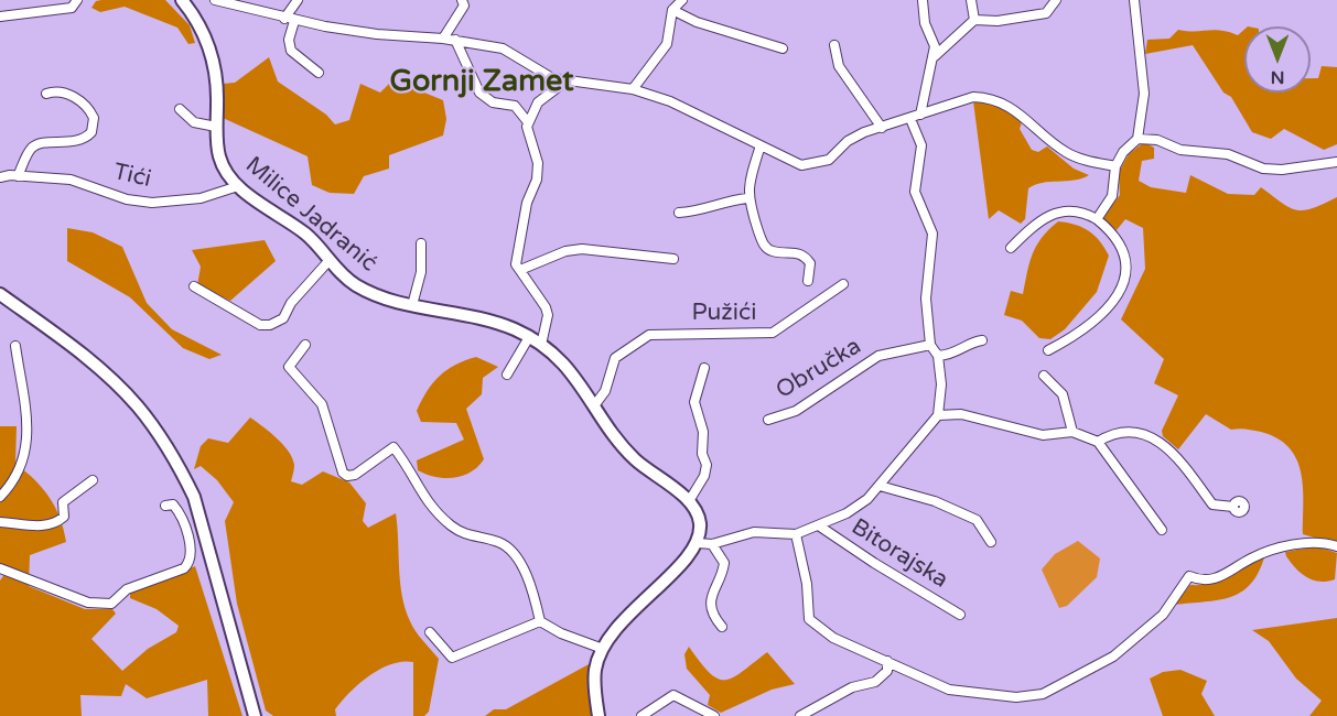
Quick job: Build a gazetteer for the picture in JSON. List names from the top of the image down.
{
  "streets": {
    "street": [
      "Tići",
      "Milice Jadranić",
      "Pužići",
      "Obručka",
      "Bitorajska"
    ]
  },
  "crossings": [
    ["Tići", "Milice Jadranić"],
    ["Milice Jadranić", "Pužići"]
  ],
  "districts": ["Gornji Zamet"],
  "north": "bottom"
}
